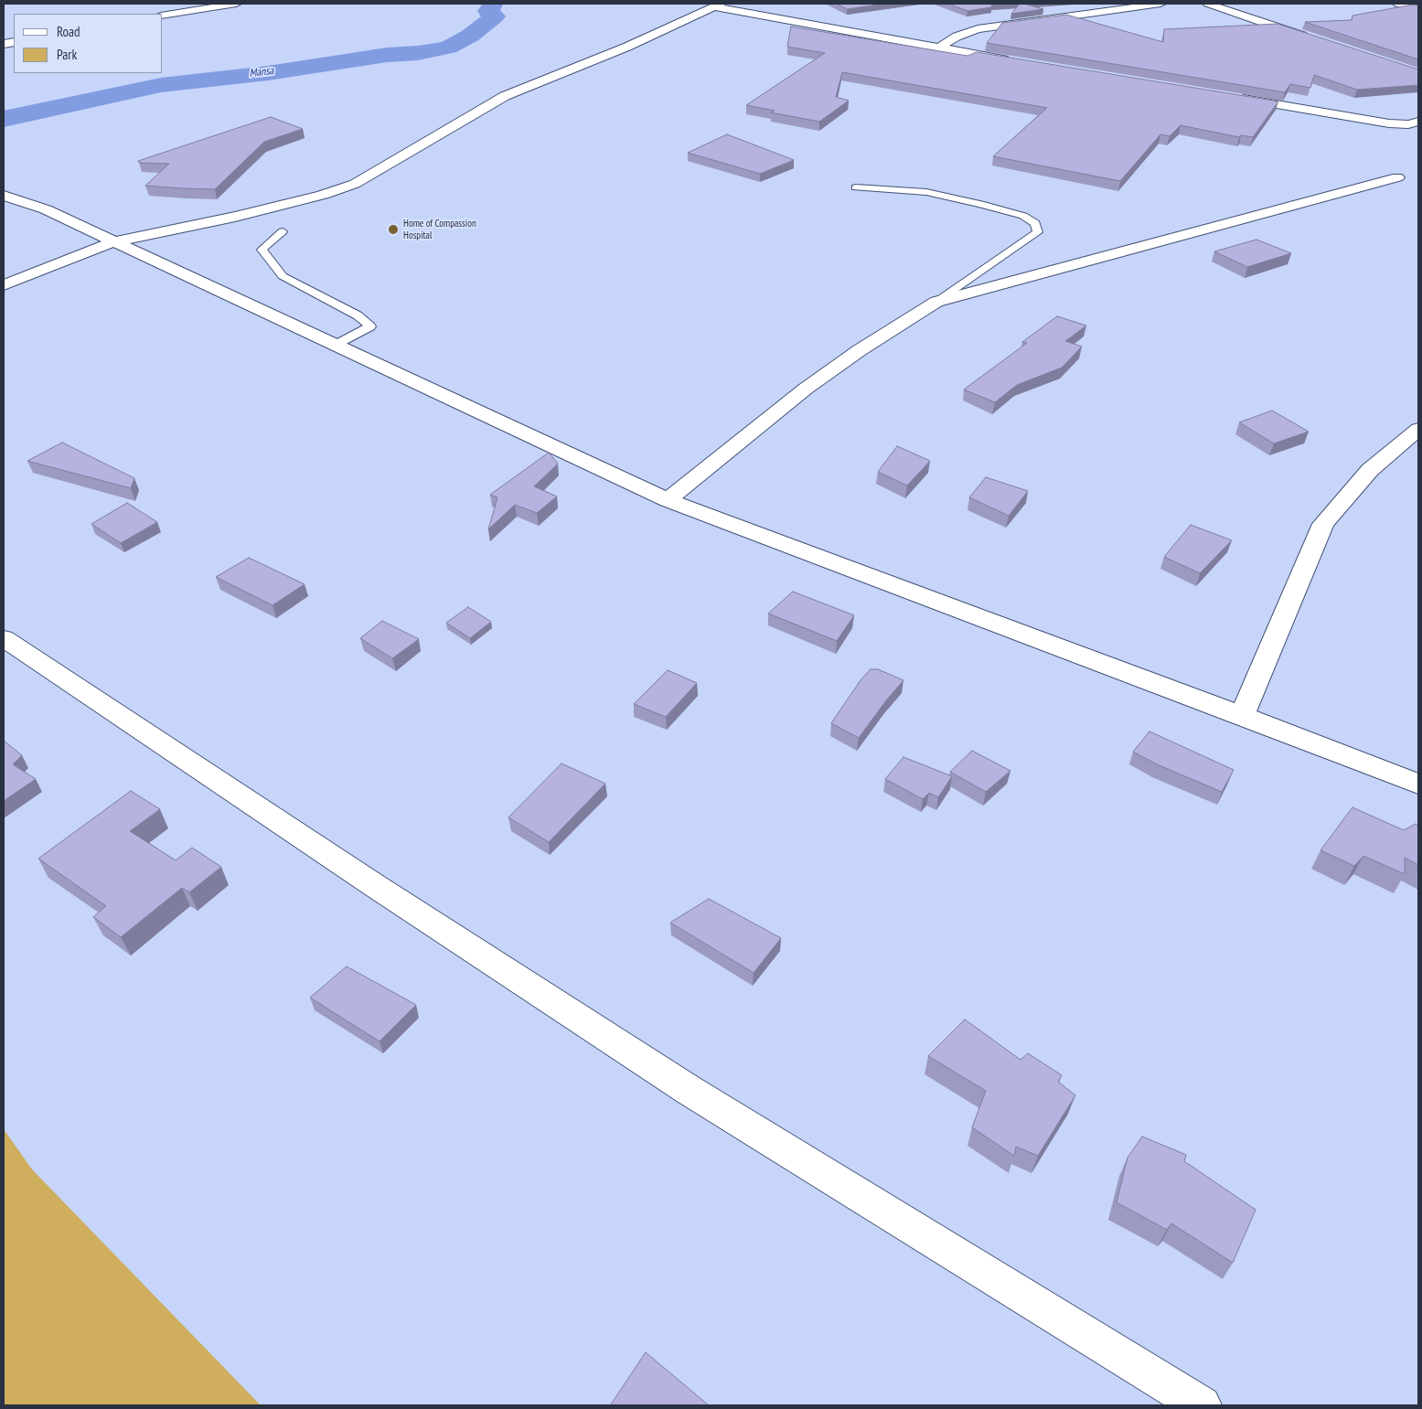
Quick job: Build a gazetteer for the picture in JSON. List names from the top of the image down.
{
  "water": ["Mansa"],
  "places": ["Home of Compassion Hospital"],
  "legend": ["Road", "Park"]
}
